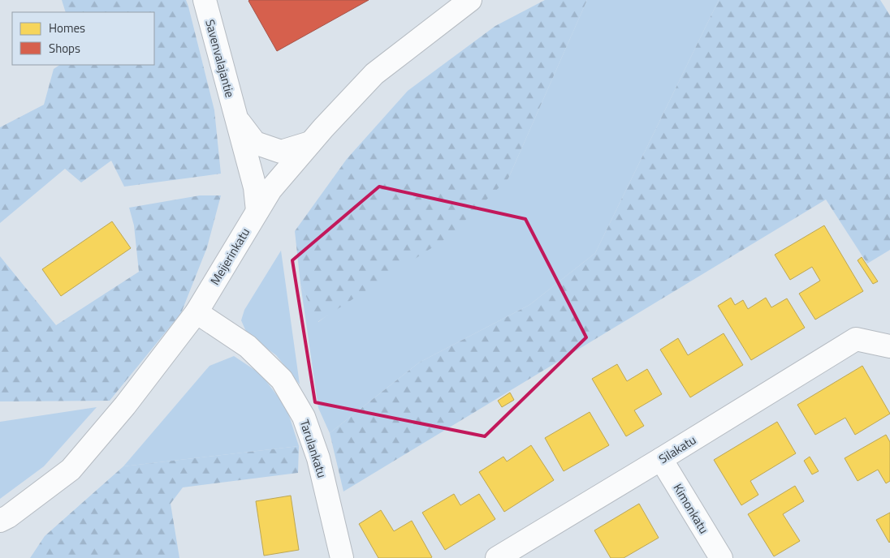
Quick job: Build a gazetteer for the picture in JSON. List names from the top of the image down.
{
  "streets": {
    "street": [
      "Savenvalajantie",
      "Meijerinkatu",
      "Tarulankatu",
      "Silakatu",
      "Kimonkatu"
    ]
  },
  "crossings": [
    ["Savenvalajantie", "Meijerinkatu"],
    ["Meijerinkatu", "Tarulankatu"],
    ["Silakatu", "Kimonkatu"]
  ],
  "legend": ["Homes", "Shops"]
}
